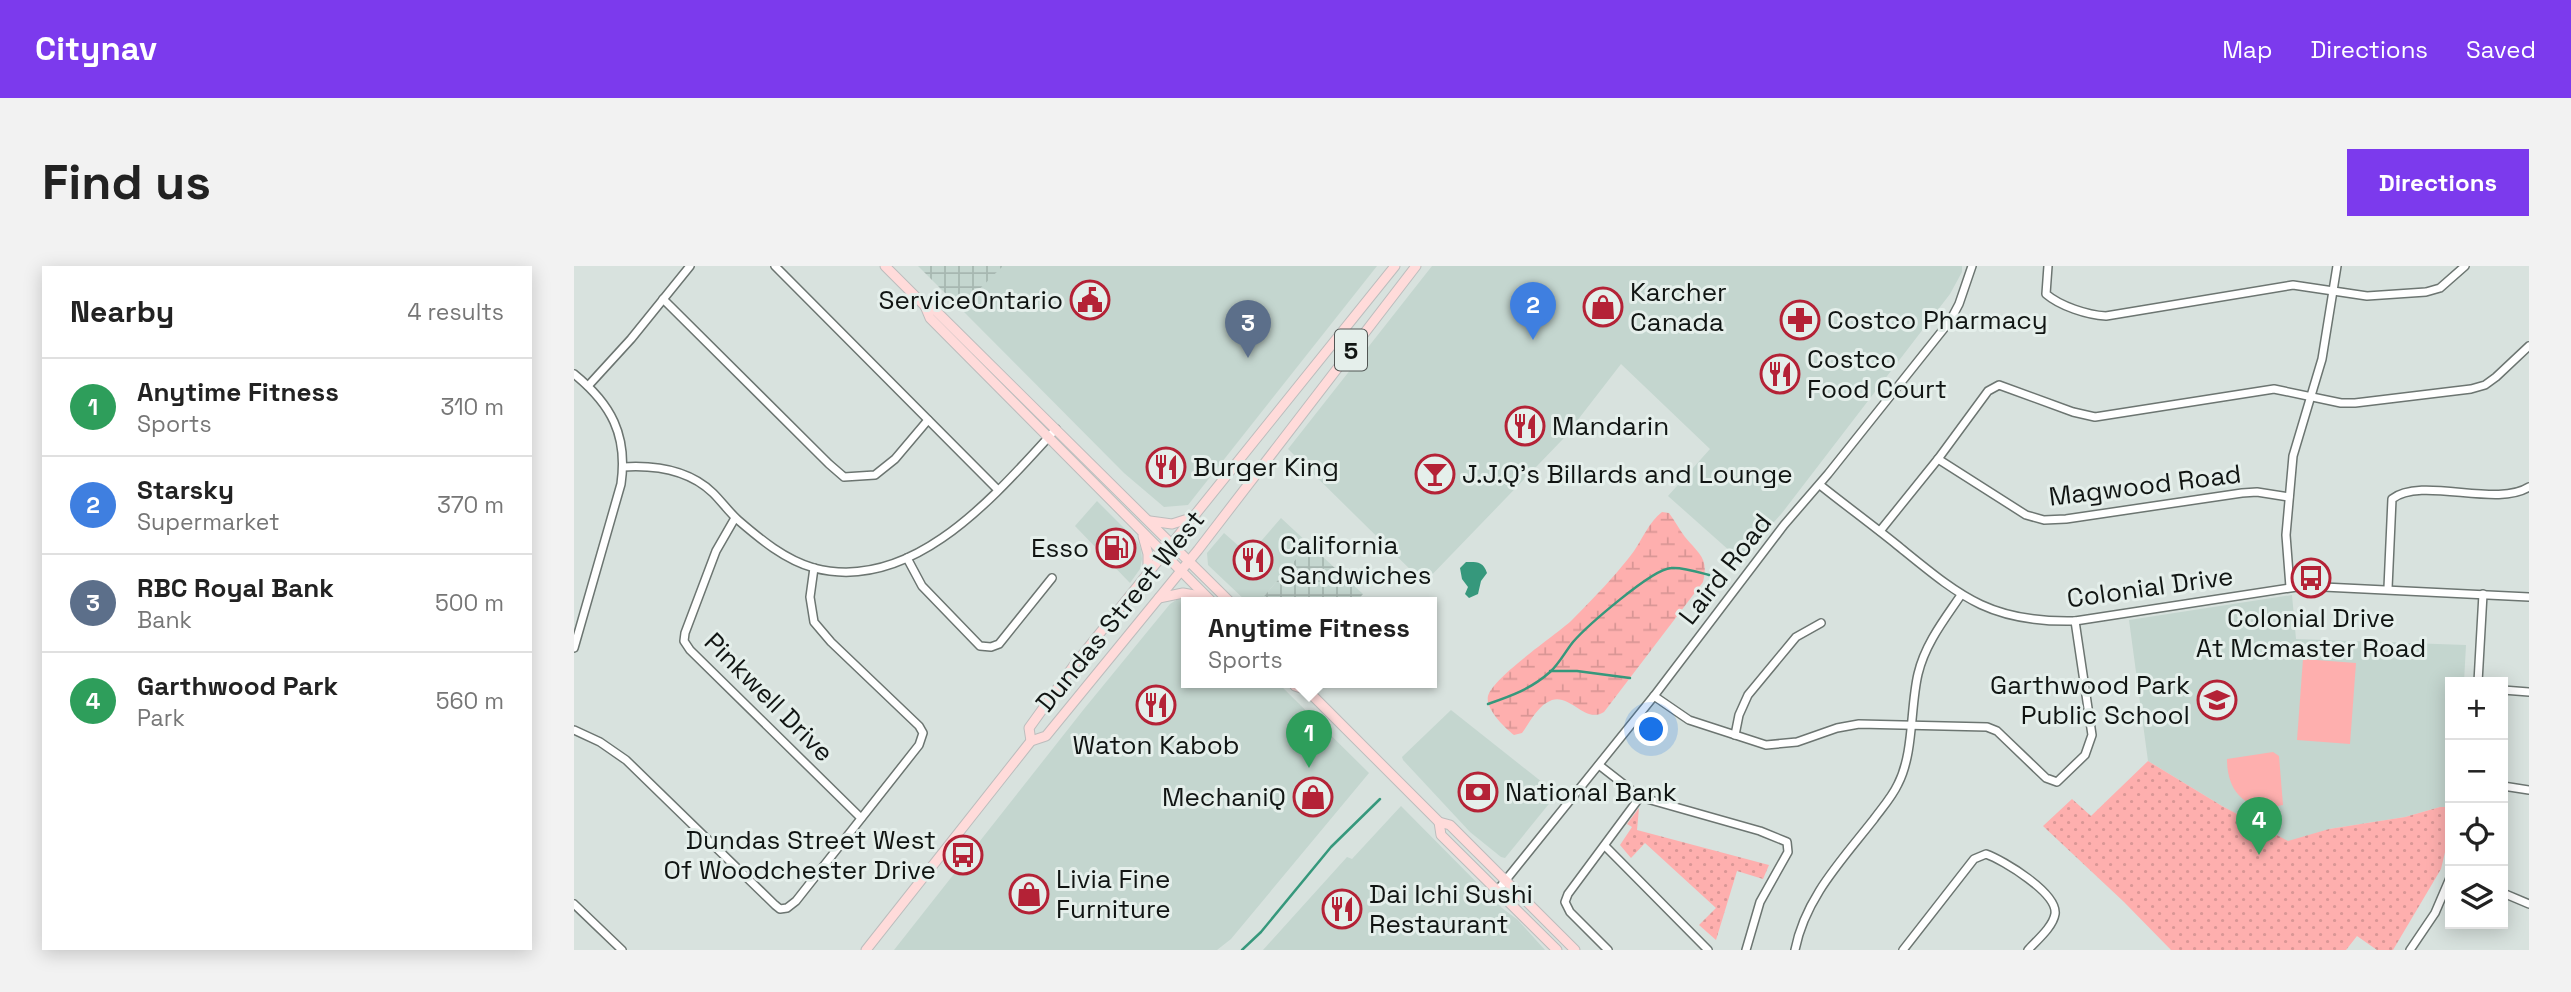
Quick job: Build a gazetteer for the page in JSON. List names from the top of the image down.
{
  "streets": {
    "main road": ["5", "Dundas Street West"],
    "street": [
      "Magwood Road",
      "Laird Road",
      "Colonial Drive",
      "Pinkwell Drive"
    ]
  },
  "crossings": [
    ["Laird Road", "Colonial Drive"]
  ],
  "places": {
    "public building": ["ServiceOntario"],
    "shop": ["Karcher Canada", "MechaniQ", "Livia Fine Furniture"],
    "pharmacy": ["Costco Pharmacy"],
    "restaurant": [
      "Costco Food Court",
      "Mandarin",
      "Burger King",
      "California Sandwiches",
      "Waton Kabob",
      "Dai Ichi Sushi Restaurant"
    ],
    "bar": ["J.J.Q's Billards and Lounge"],
    "fuel station": ["Esso"],
    "bus stop": ["Colonial Drive At Mcmaster Road", "Dundas Street West Of Woodchester Drive"],
    "school or university": ["Garthwood Park Public School"],
    "bank": ["National Bank"]
  },
  "page": {
    "header": "Citynav",
    "nav": ["Map", "Directions", "Saved"],
    "buttons": "Directions",
    "title": "Find us",
    "heading": ["Nearby", "4 results"],
    "pins": [
      "2",
      "3",
      "1",
      "4"
    ],
    "list": [
      {
        "mark": "1",
        "name": "Anytime Fitness",
        "note": "Sports",
        "value": "310 m"
      },
      {
        "mark": "2",
        "name": "Starsky",
        "note": "Supermarket",
        "value": "370 m"
      },
      {
        "mark": "3",
        "name": "RBC Royal Bank",
        "note": "Bank",
        "value": "500 m"
      },
      {
        "mark": "4",
        "name": "Garthwood Park",
        "note": "Park",
        "value": "560 m"
      }
    ],
    "popup": ["Anytime Fitness", "Sports"],
    "map_buttons": ["+", "−"]
  }
}
